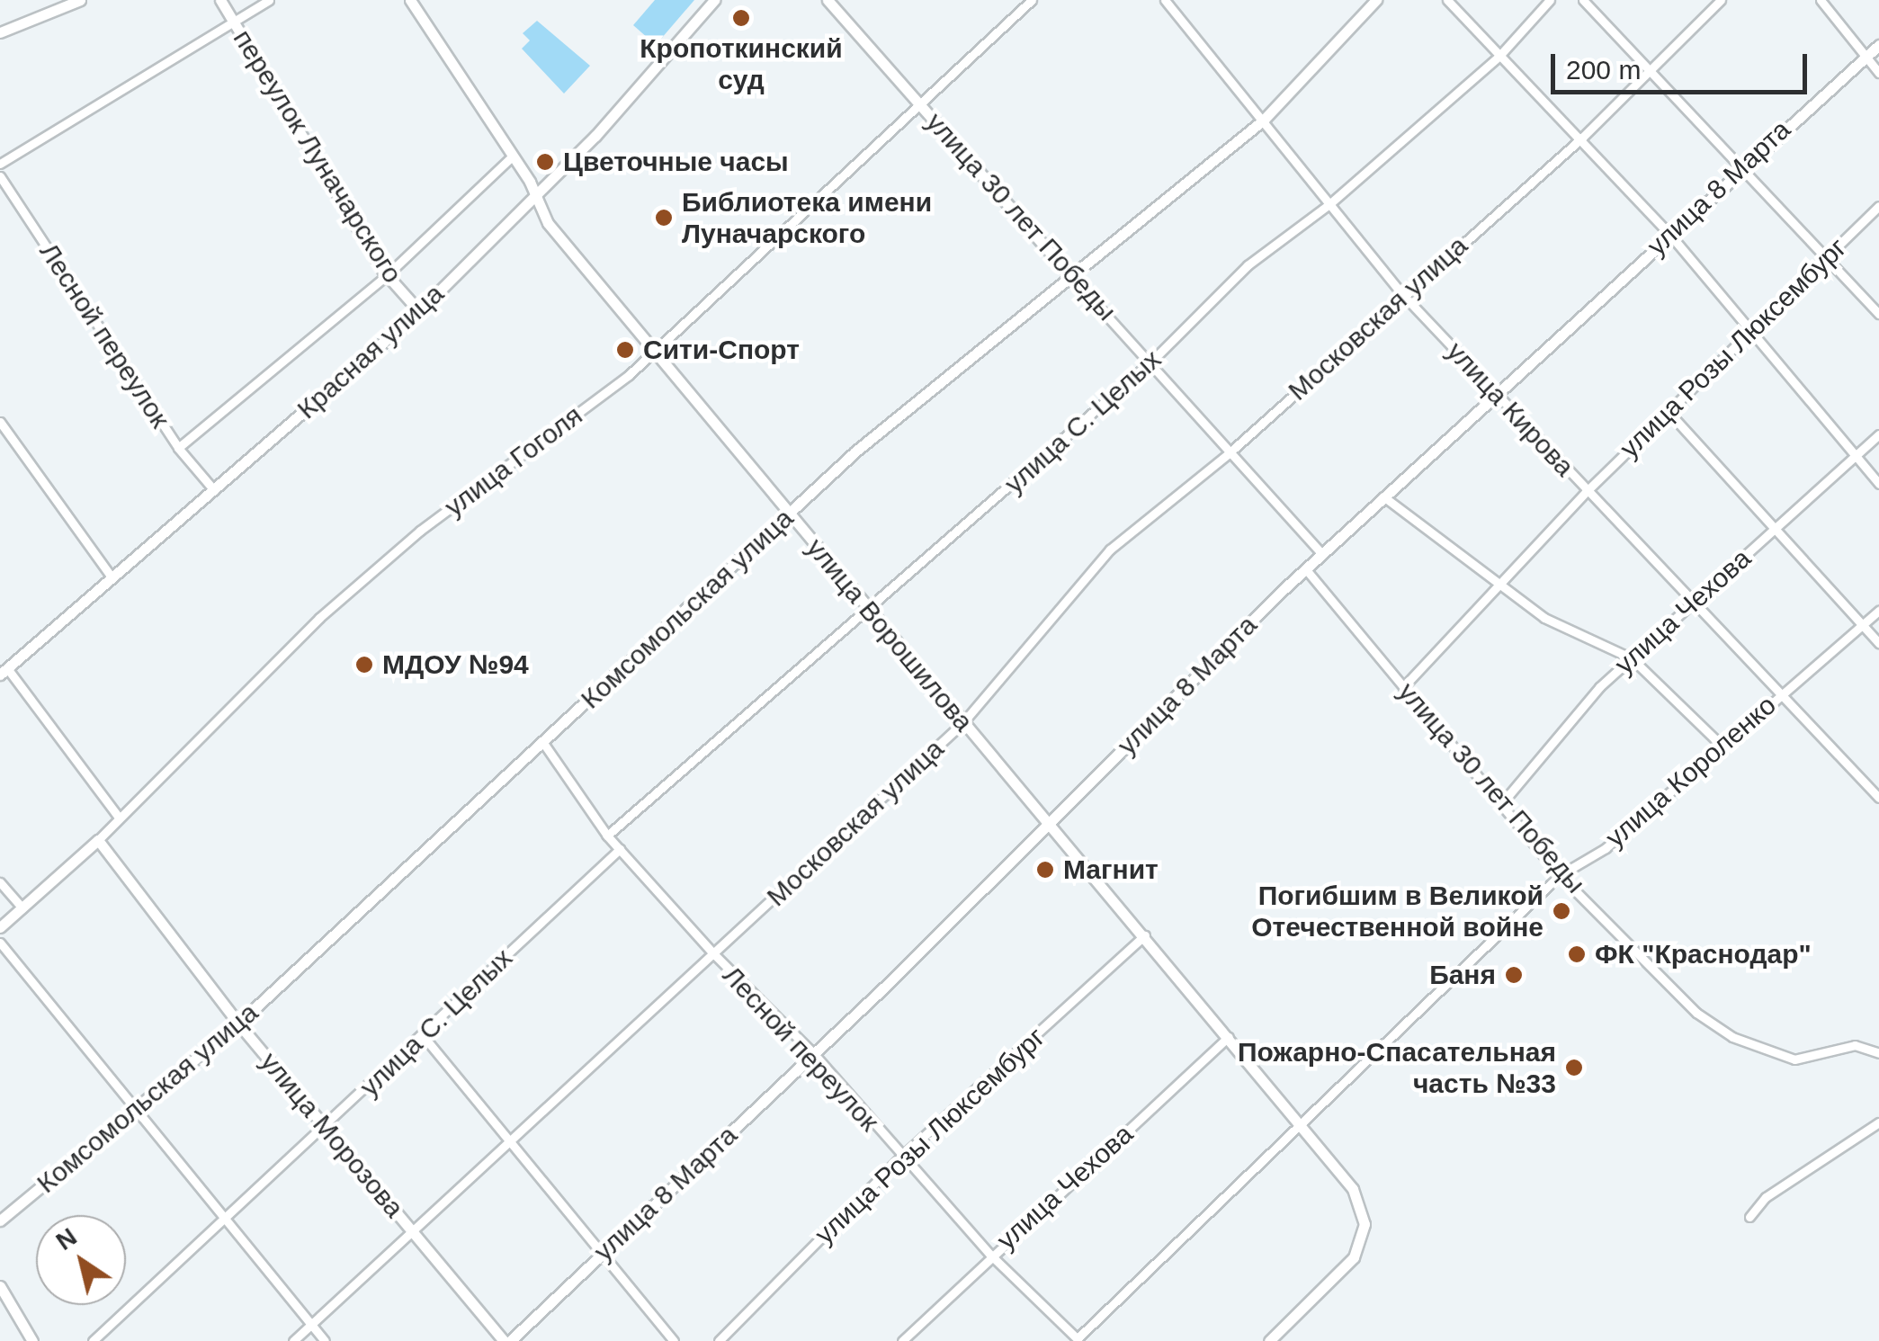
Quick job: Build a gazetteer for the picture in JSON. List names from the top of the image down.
{
  "streets": {
    "main road": [
      "переулок Луначарского",
      "улица 8 Марта",
      "улица 30 лет Победы",
      "Красная улица",
      "улица Гоголя",
      "Комсомольская улица",
      "улица Ворошилова",
      "улица Морозова"
    ],
    "street": [
      "Московская улица",
      "Лесной переулок",
      "улица Розы Люксембург",
      "улица Кирова",
      "улица С. Целых",
      "улица Чехова",
      "улица Короленко"
    ]
  },
  "crossings": [
    ["переулок Луначарского", "Красная улица"],
    ["улица 8 Марта", "улица 30 лет Победы"],
    ["улица 8 Марта", "Лесной переулок"],
    ["улица 8 Марта", "улица Кирова"],
    ["улица 8 Марта", "улица Ворошилова"],
    ["улица 8 Марта", "улица Морозова"],
    ["улица 30 лет Победы", "Московская улица"],
    ["улица 30 лет Победы", "улица Розы Люксембург"],
    ["улица 30 лет Победы", "улица С. Целых"],
    ["улица 30 лет Победы", "улица Гоголя"],
    ["улица 30 лет Победы", "Комсомольская улица"],
    ["улица 30 лет Победы", "улица Чехова"],
    ["улица 30 лет Победы", "улица Короленко"],
    ["Московская улица", "Лесной переулок"],
    ["Московская улица", "улица Кирова"],
    ["Московская улица", "улица Ворошилова"],
    ["Московская улица", "улица Морозова"],
    ["Лесной переулок", "улица Розы Люксембург"],
    ["Лесной переулок", "Красная улица"],
    ["Лесной переулок", "улица С. Целых"],
    ["Лесной переулок", "Комсомольская улица"],
    ["Лесной переулок", "улица Чехова"],
    ["Лесной переулок", "улица Короленко"],
    ["улица Розы Люксембург", "улица Кирова"],
    ["улица Розы Люксембург", "улица Ворошилова"],
    ["Красная улица", "улица Ворошилова"],
    ["улица Кирова", "улица С. Целых"],
    ["улица Кирова", "Комсомольская улица"],
    ["улица Кирова", "улица Чехова"],
    ["улица Кирова", "улица Короленко"],
    ["улица С. Целых", "улица Ворошилова"],
    ["улица С. Целых", "улица Морозова"],
    ["улица Гоголя", "улица Ворошилова"],
    ["улица Гоголя", "улица Морозова"],
    ["Комсомольская улица", "улица Ворошилова"],
    ["Комсомольская улица", "улица Морозова"],
    ["улица Чехова", "улица Ворошилова"],
    ["улица Ворошилова", "улица Короленко"]
  ],
  "places": [
    "Кропоткинский суд",
    "Цветочные часы",
    "Библиотека имени Луначарского",
    "Сити-Спорт",
    "МДОУ №94",
    "Магнит",
    "Погибшим в Великой Отечественной войне",
    "ФК \"Краснодар\"",
    "Баня",
    "Пожарно-Спасательная часть №33"
  ],
  "scale_bar": "200 m",
  "north": "top left"
}
